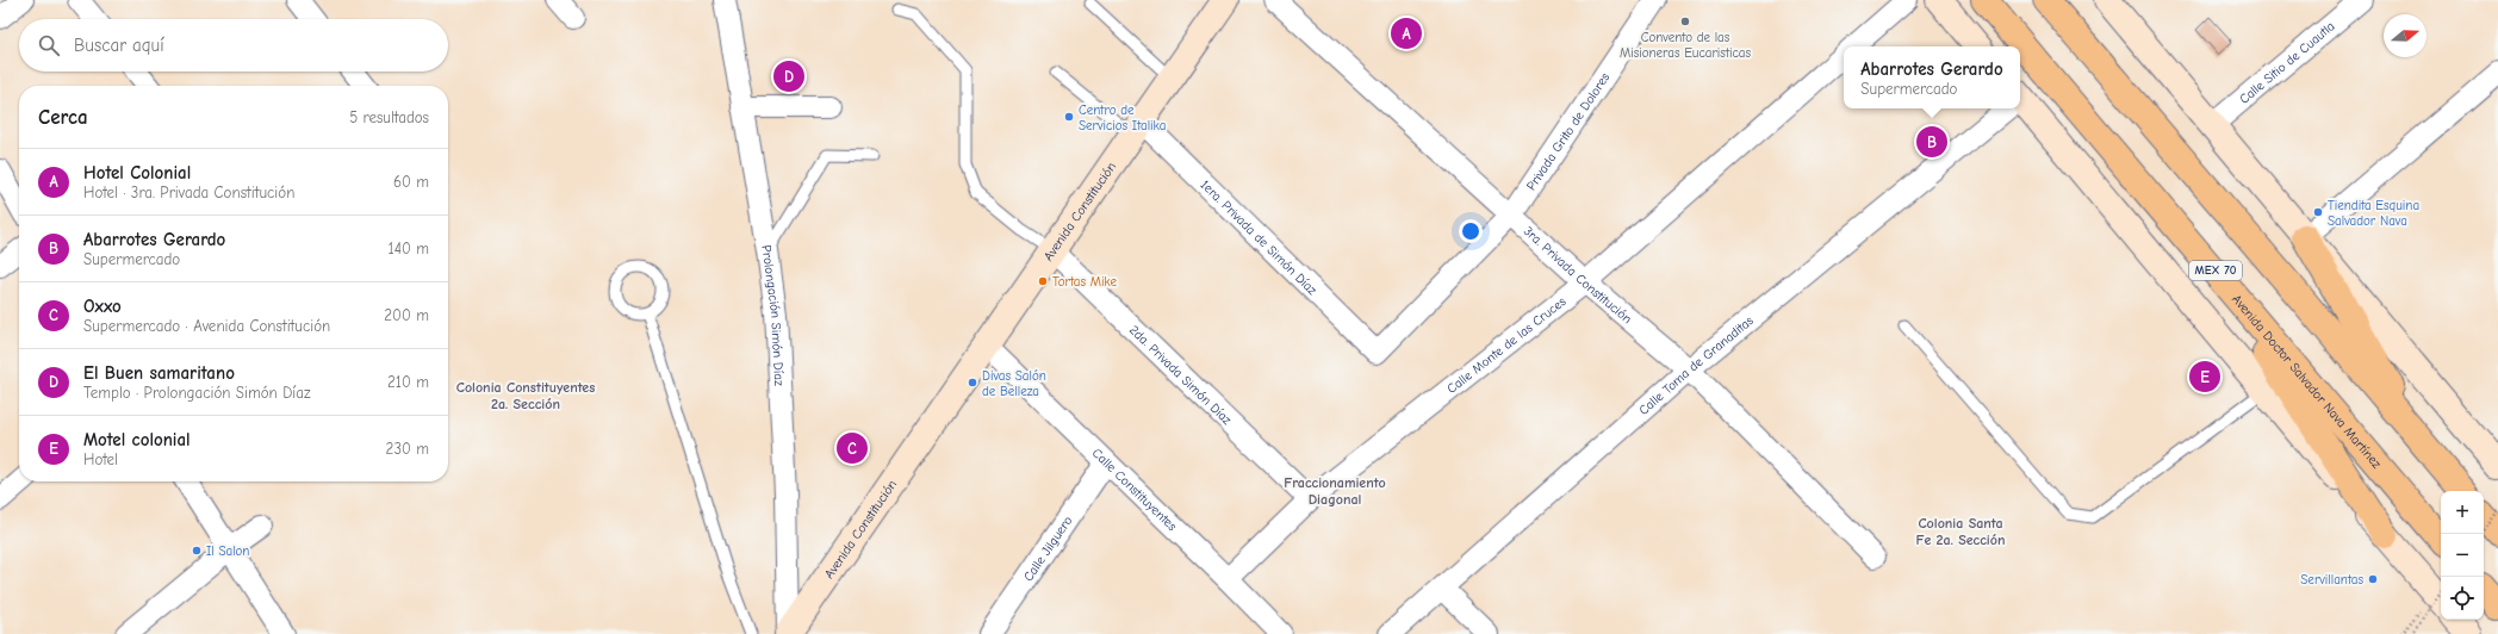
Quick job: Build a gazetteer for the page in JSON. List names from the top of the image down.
{
  "streets": {
    "highway": ["MEX 70", "Avenida Doctor Salvador Nava Martínez"],
    "main road": ["Avenida Constitución"],
    "street": [
      "Calle Sitio de Cuautla",
      "Privada Grito de Dolores",
      "1era. Privada de Simón Díaz",
      "3ra. Privada Constitución",
      "Prolongación Simón Díaz",
      "Calle Monte de las Cruces",
      "Calle Toma de Granaditas",
      "2da. Privada Simón Díaz",
      "Calle Constituyentes",
      "Calle Jilguero"
    ]
  },
  "crossings": [
    ["Privada Grito de Dolores", "1era. Privada de Simón Díaz"],
    ["Privada Grito de Dolores", "3ra. Privada Constitución"],
    ["Avenida Constitución", "1era. Privada de Simón Díaz"],
    ["Avenida Constitución", "Prolongación Simón Díaz"],
    ["Avenida Constitución", "2da. Privada Simón Díaz"],
    ["Avenida Constitución", "Calle Constituyentes"],
    ["3ra. Privada Constitución", "Calle Monte de las Cruces"],
    ["3ra. Privada Constitución", "Calle Toma de Granaditas"],
    ["Calle Monte de las Cruces", "2da. Privada Simón Díaz"],
    ["Calle Monte de las Cruces", "Calle Constituyentes"],
    ["Calle Constituyentes", "Calle Jilguero"]
  ],
  "districts": ["Colonia Constituyentes 2a. Sección", "Fraccionamiento Diagonal", "Colonia Santa Fe 2a. Sección"],
  "places": [
    "Convento de las Misioneras Eucaristicas",
    "Centro de Servicios Italika",
    "Tiendita Esquina Salvador Nava",
    "Tortas Mike",
    "Divas Salón de Belleza",
    "Il Salon",
    "Servillantas"
  ],
  "north": "right",
  "page": {
    "pins": [
      "A",
      "D",
      "B",
      "E",
      "C"
    ],
    "search": "Buscar aquí",
    "popup": ["Abarrotes Gerardo", "Supermercado"],
    "heading": ["Cerca", "5 resultados"],
    "list": [
      {
        "mark": "A",
        "name": "Hotel Colonial",
        "note": "Hotel · 3ra. Privada Constitución",
        "value": "60 m"
      },
      {
        "mark": "B",
        "name": "Abarrotes Gerardo",
        "note": "Supermercado",
        "value": "140 m"
      },
      {
        "mark": "C",
        "name": "Oxxo",
        "note": "Supermercado · Avenida Constitución",
        "value": "200 m"
      },
      {
        "mark": "D",
        "name": "El Buen samaritano",
        "note": "Templo · Prolongación Simón Díaz",
        "value": "210 m"
      },
      {
        "mark": "E",
        "name": "Motel colonial",
        "note": "Hotel",
        "value": "230 m"
      }
    ],
    "map_buttons": ["+", "−"]
  }
}
